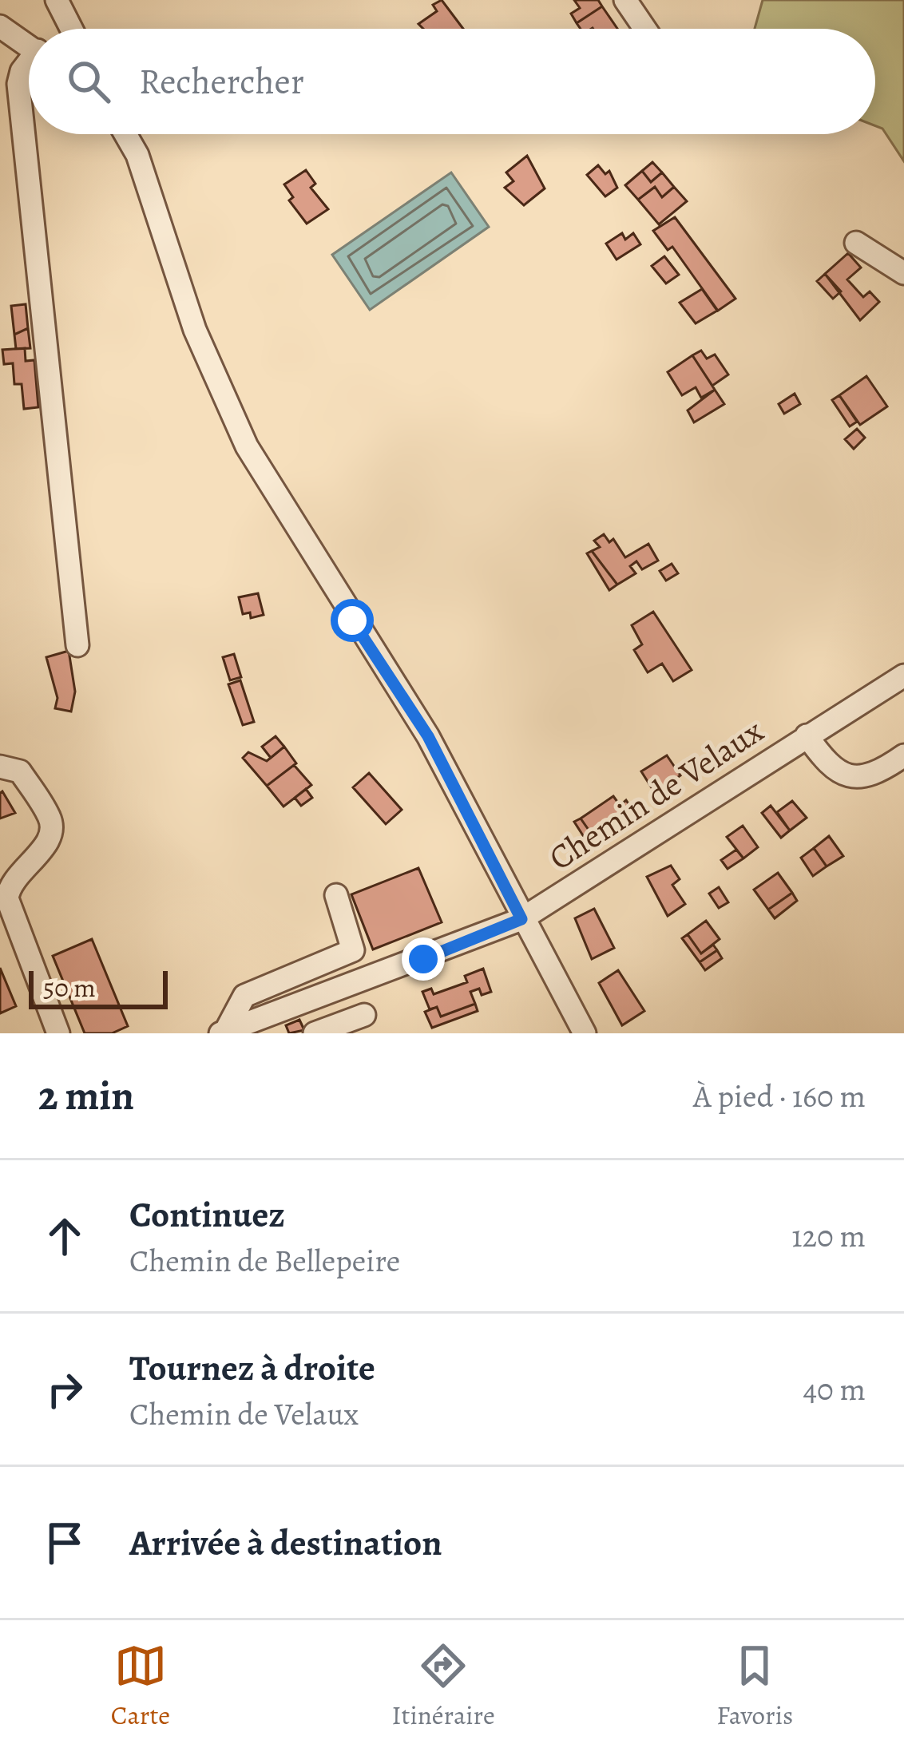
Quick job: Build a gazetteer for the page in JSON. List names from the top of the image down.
{
  "streets": {
    "street": ["Chemin de Velaux"]
  },
  "scale_bar": "50 m",
  "page": {
    "search": "Rechercher",
    "scale": "50 m",
    "heading": ["2 min", "À pied · 160 m"],
    "list": [
      ["Continuez", "Chemin de Bellepeire", "120 m"],
      ["Tournez à droite", "Chemin de Velaux", "40 m"],
      "Arrivée à destination"
    ],
    "nav": ["Carte", "Itinéraire", "Favoris"]
  }
}
